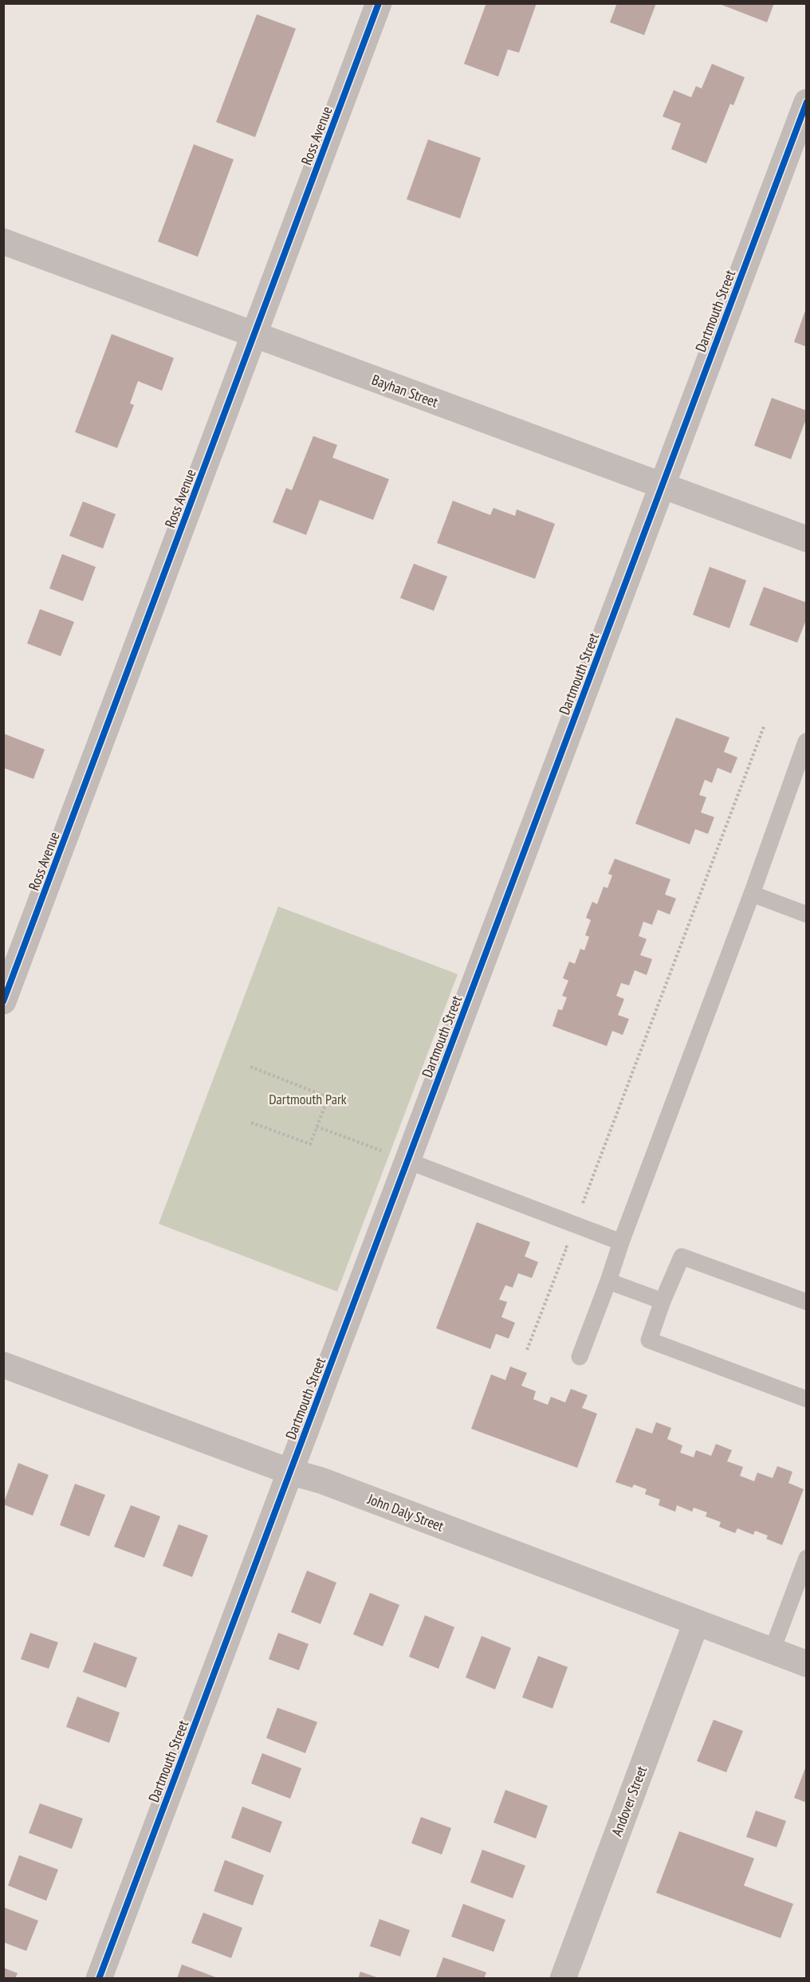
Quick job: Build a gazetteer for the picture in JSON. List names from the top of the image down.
{
  "streets": {
    "street": [
      "Ross Avenue",
      "Dartmouth Street",
      "Bayhan Street",
      "John Daly Street",
      "Andover Street"
    ]
  },
  "crossings": [
    ["Ross Avenue", "Bayhan Street"],
    ["Dartmouth Street", "Bayhan Street"],
    ["Dartmouth Street", "John Daly Street"],
    ["John Daly Street", "Andover Street"]
  ],
  "parks": ["Dartmouth Park"]
}
